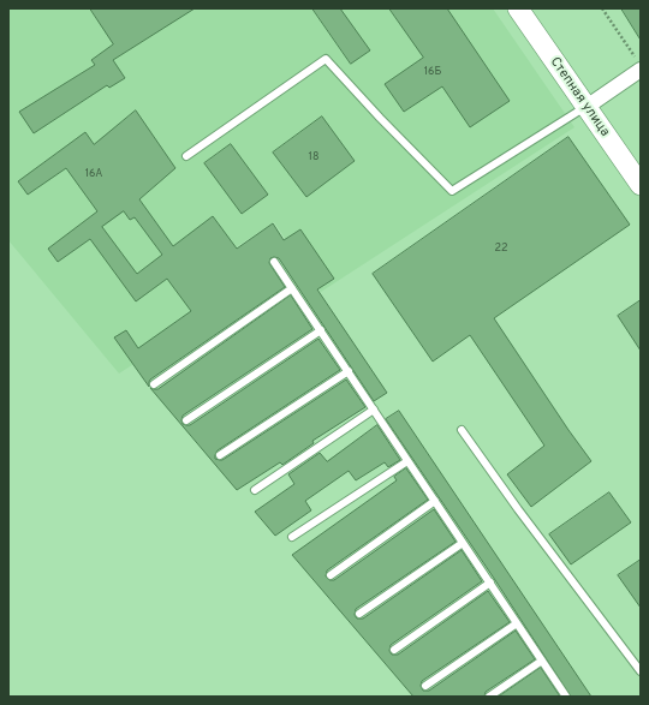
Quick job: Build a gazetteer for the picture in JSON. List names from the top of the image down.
{
  "streets": {
    "main road": ["Степная улица"]
  },
  "house_numbers": [
    "16Б",
    "18",
    "16А",
    "22"
  ]
}
